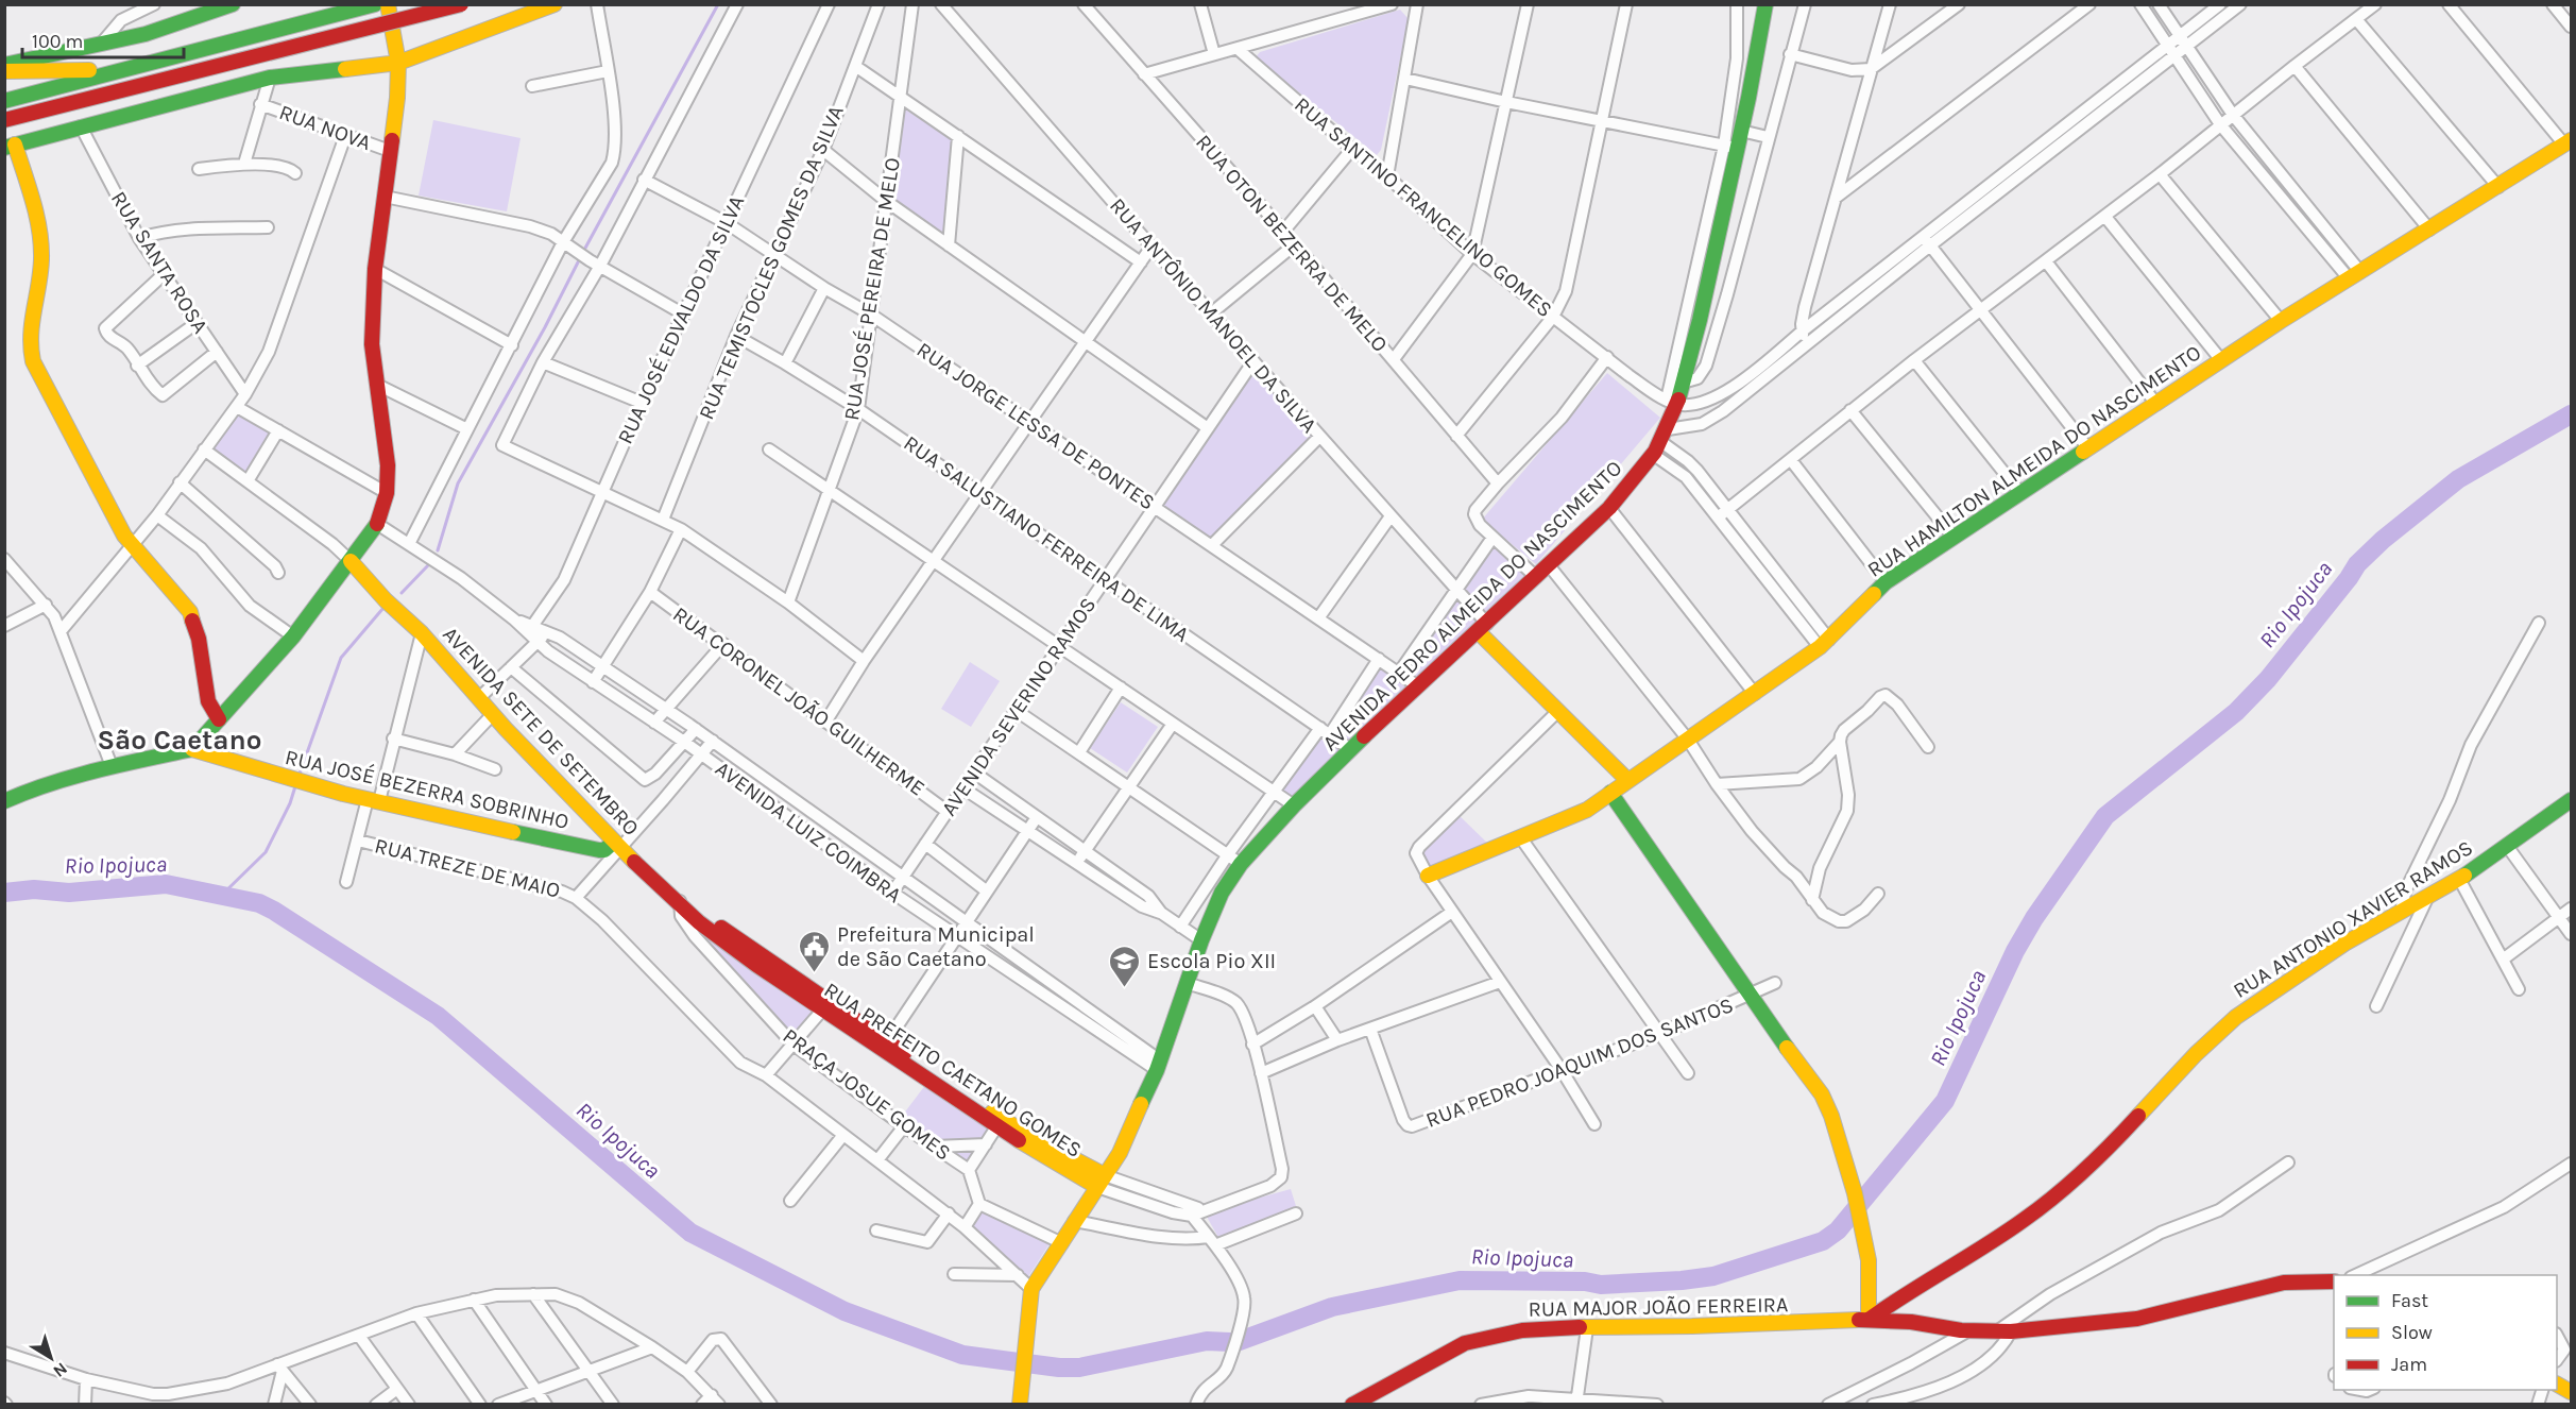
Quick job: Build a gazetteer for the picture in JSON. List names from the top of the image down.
{
  "streets": {
    "main road": [
      "RUA HAMILTON ALMEIDA DO NASCIMENTO",
      "AVENIDA PEDRO ALMEIDA DO NASCIMENTO",
      "AVENIDA SETE DE SETEMBRO",
      "RUA JOSÉ BEZERRA SOBRINHO",
      "RUA ANTONIO XAVIER RAMOS",
      "RUA PREFEITO CAETANO GOMES",
      "RUA MAJOR JOÃO FERREIRA"
    ],
    "street": [
      "RUA NOVA",
      "RUA SANTINO FRANCELINO GOMES",
      "RUA OTON BEZERRA DE MELO",
      "RUA SANTA ROSA",
      "RUA TEMISTOCLES GOMES DA SILVA",
      "RUA JOSÉ PEREIRA DE MELO",
      "RUA ANTÔNIO MANOEL DA SILVA",
      "RUA JOSÉ EDVALDO DA SILVA",
      "RUA JORGE LESSA DE PONTES",
      "RUA SALUSTIANO FERREIRA DE LIMA",
      "RUA CORONEL JOÃO GUILHERME",
      "AVENIDA SEVERINO RAMOS",
      "AVENIDA LUIZ COIMBRA",
      "RUA TREZE DE MAIO",
      "RUA PEDRO JOAQUIM DOS SANTOS",
      "PRAÇA JOSUE GOMES"
    ]
  },
  "crossings": [
    ["RUA SANTINO FRANCELINO GOMES", "AVENIDA PEDRO ALMEIDA DO NASCIMENTO"],
    ["RUA TEMISTOCLES GOMES DA SILVA", "RUA JORGE LESSA DE PONTES"],
    ["RUA TEMISTOCLES GOMES DA SILVA", "RUA SALUSTIANO FERREIRA DE LIMA"],
    ["RUA JOSÉ PEREIRA DE MELO", "RUA JORGE LESSA DE PONTES"],
    ["RUA JOSÉ PEREIRA DE MELO", "RUA SALUSTIANO FERREIRA DE LIMA"],
    ["RUA ANTÔNIO MANOEL DA SILVA", "AVENIDA PEDRO ALMEIDA DO NASCIMENTO"],
    ["RUA ANTÔNIO MANOEL DA SILVA", "AVENIDA SEVERINO RAMOS"],
    ["RUA JOSÉ EDVALDO DA SILVA", "RUA JORGE LESSA DE PONTES"],
    ["RUA JOSÉ EDVALDO DA SILVA", "AVENIDA LUIZ COIMBRA"],
    ["RUA JORGE LESSA DE PONTES", "AVENIDA PEDRO ALMEIDA DO NASCIMENTO"],
    ["RUA JORGE LESSA DE PONTES", "AVENIDA SEVERINO RAMOS"],
    ["RUA SALUSTIANO FERREIRA DE LIMA", "AVENIDA PEDRO ALMEIDA DO NASCIMENTO"],
    ["RUA SALUSTIANO FERREIRA DE LIMA", "AVENIDA SEVERINO RAMOS"],
    ["AVENIDA PEDRO ALMEIDA DO NASCIMENTO", "AVENIDA LUIZ COIMBRA"],
    ["AVENIDA PEDRO ALMEIDA DO NASCIMENTO", "RUA PREFEITO CAETANO GOMES"],
    ["RUA CORONEL JOÃO GUILHERME", "AVENIDA SEVERINO RAMOS"],
    ["AVENIDA SEVERINO RAMOS", "AVENIDA LUIZ COIMBRA"],
    ["AVENIDA SETE DE SETEMBRO", "RUA JOSÉ BEZERRA SOBRINHO"],
    ["AVENIDA SETE DE SETEMBRO", "RUA PREFEITO CAETANO GOMES"],
    ["AVENIDA SETE DE SETEMBRO", "PRAÇA JOSUE GOMES"],
    ["RUA ANTONIO XAVIER RAMOS", "RUA MAJOR JOÃO FERREIRA"],
    ["RUA PREFEITO CAETANO GOMES", "PRAÇA JOSUE GOMES"]
  ],
  "districts": ["São Caetano"],
  "water": ["Rio Ipojuca"],
  "places": {
    "public building": ["Prefeitura Municipal de São Caetano"],
    "school or university": ["Escola Pio XII"]
  },
  "legend": ["Fast", "Slow", "Jam"],
  "scale_bar": "100 m",
  "north": "bottom right"
}
